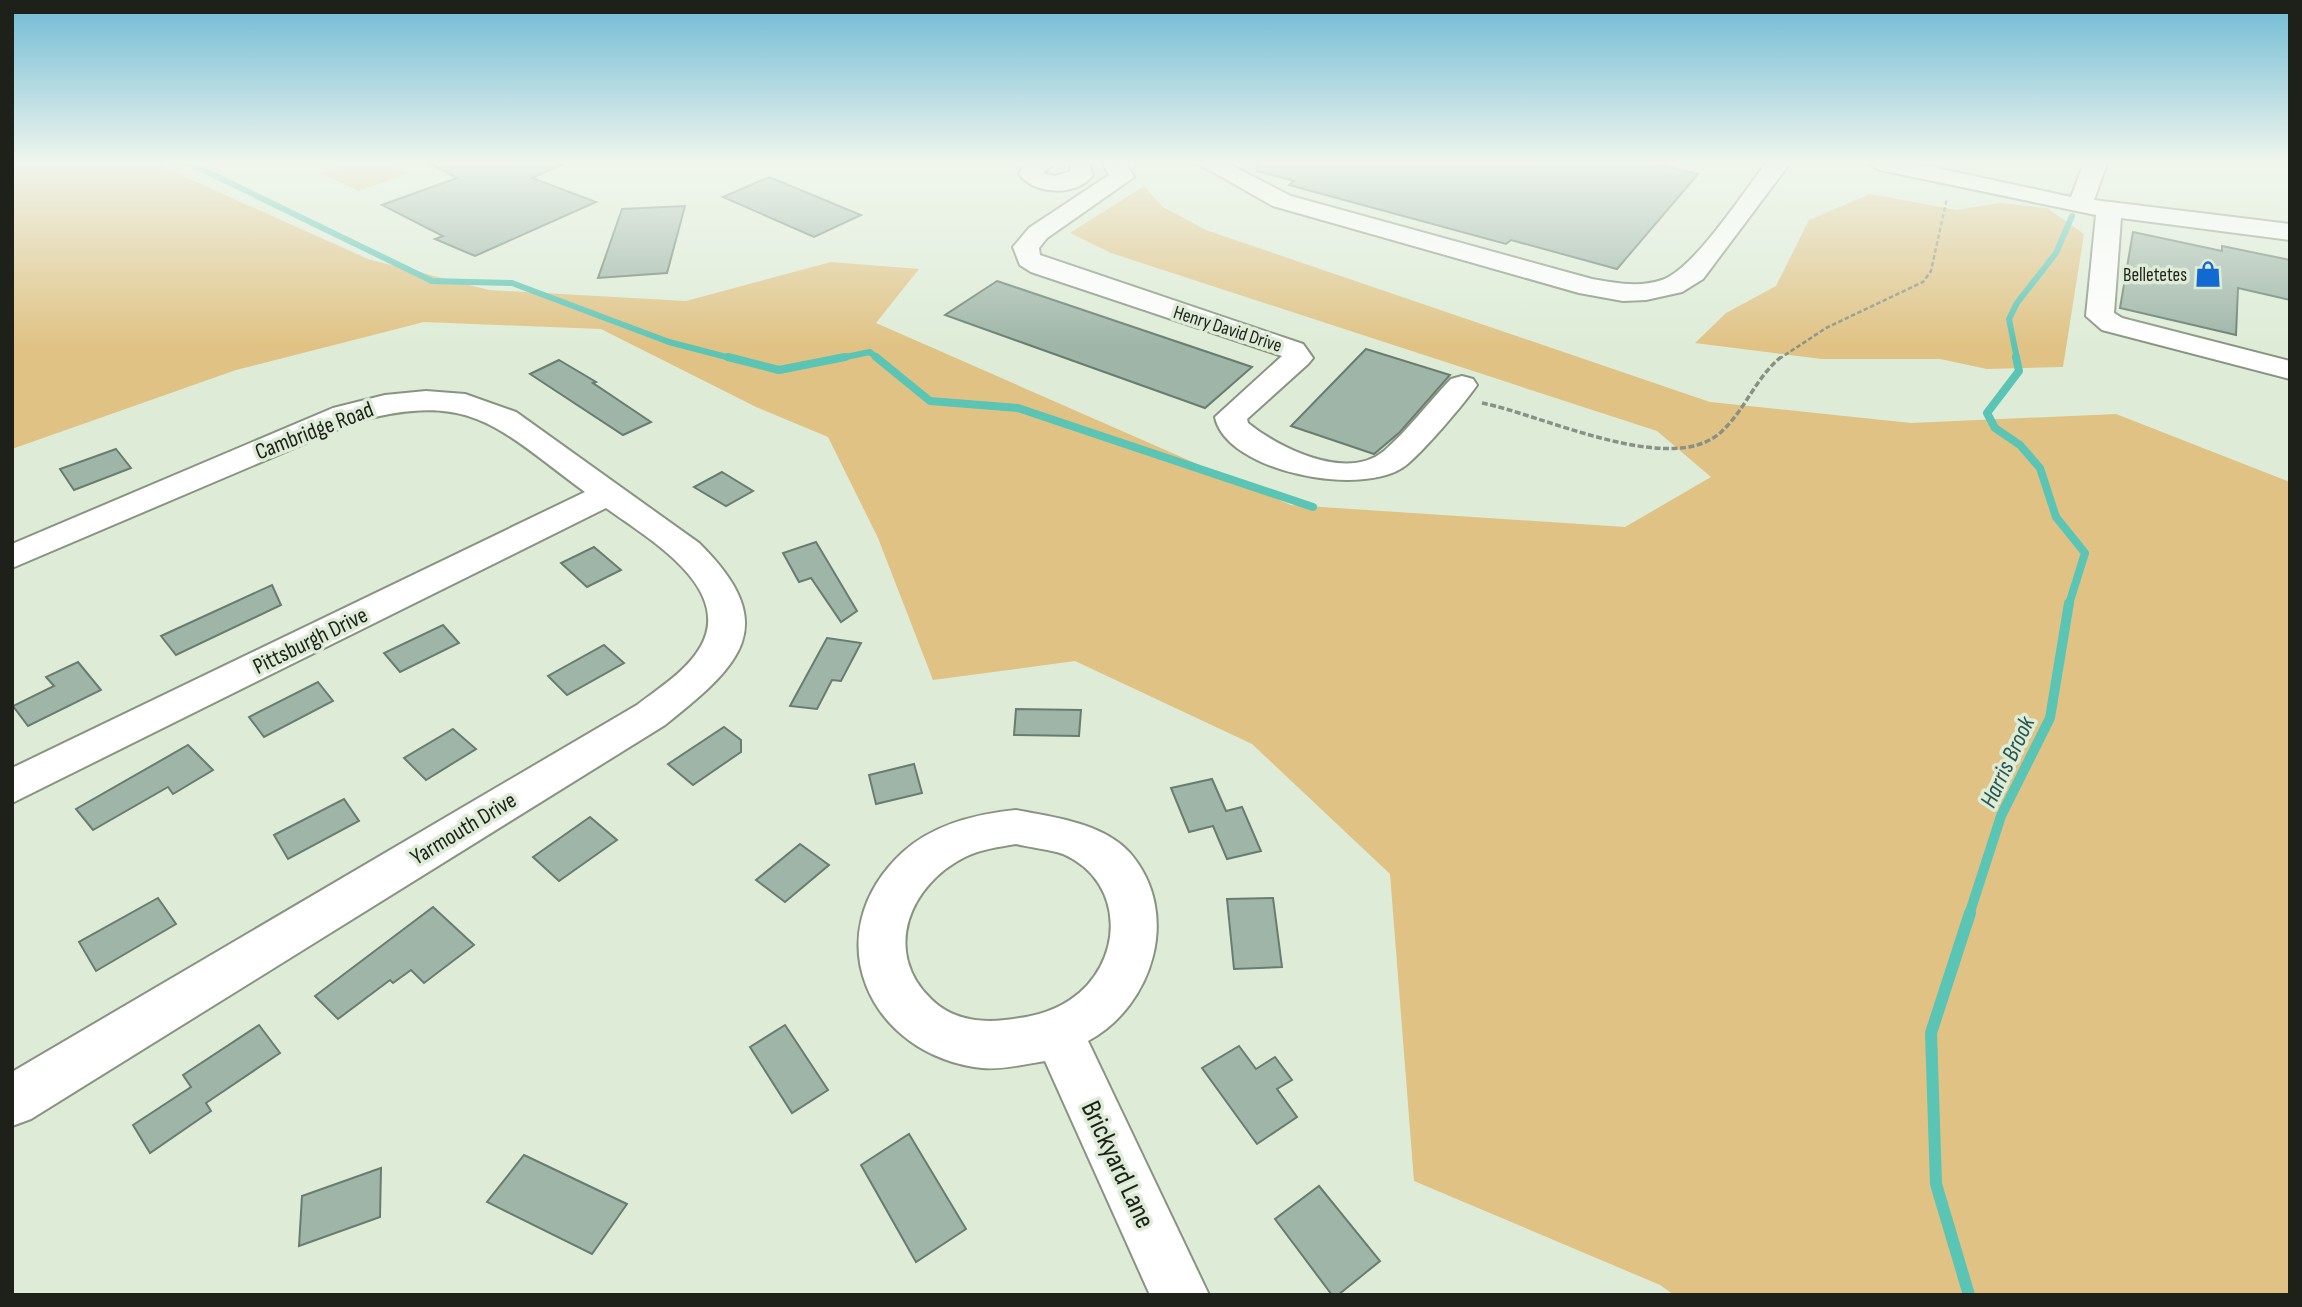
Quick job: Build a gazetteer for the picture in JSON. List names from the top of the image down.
{
  "streets": {
    "street": [
      "Henry David Drive",
      "Cambridge Road",
      "Pittsburgh Drive",
      "Yarmouth Drive",
      "Brickyard Lane"
    ]
  },
  "crossings": [
    ["Cambridge Road", "Pittsburgh Drive"],
    ["Cambridge Road", "Yarmouth Drive"],
    ["Pittsburgh Drive", "Yarmouth Drive"]
  ],
  "water": ["Harris Brook"],
  "places": {
    "shop": ["Belletetes"]
  }
}
